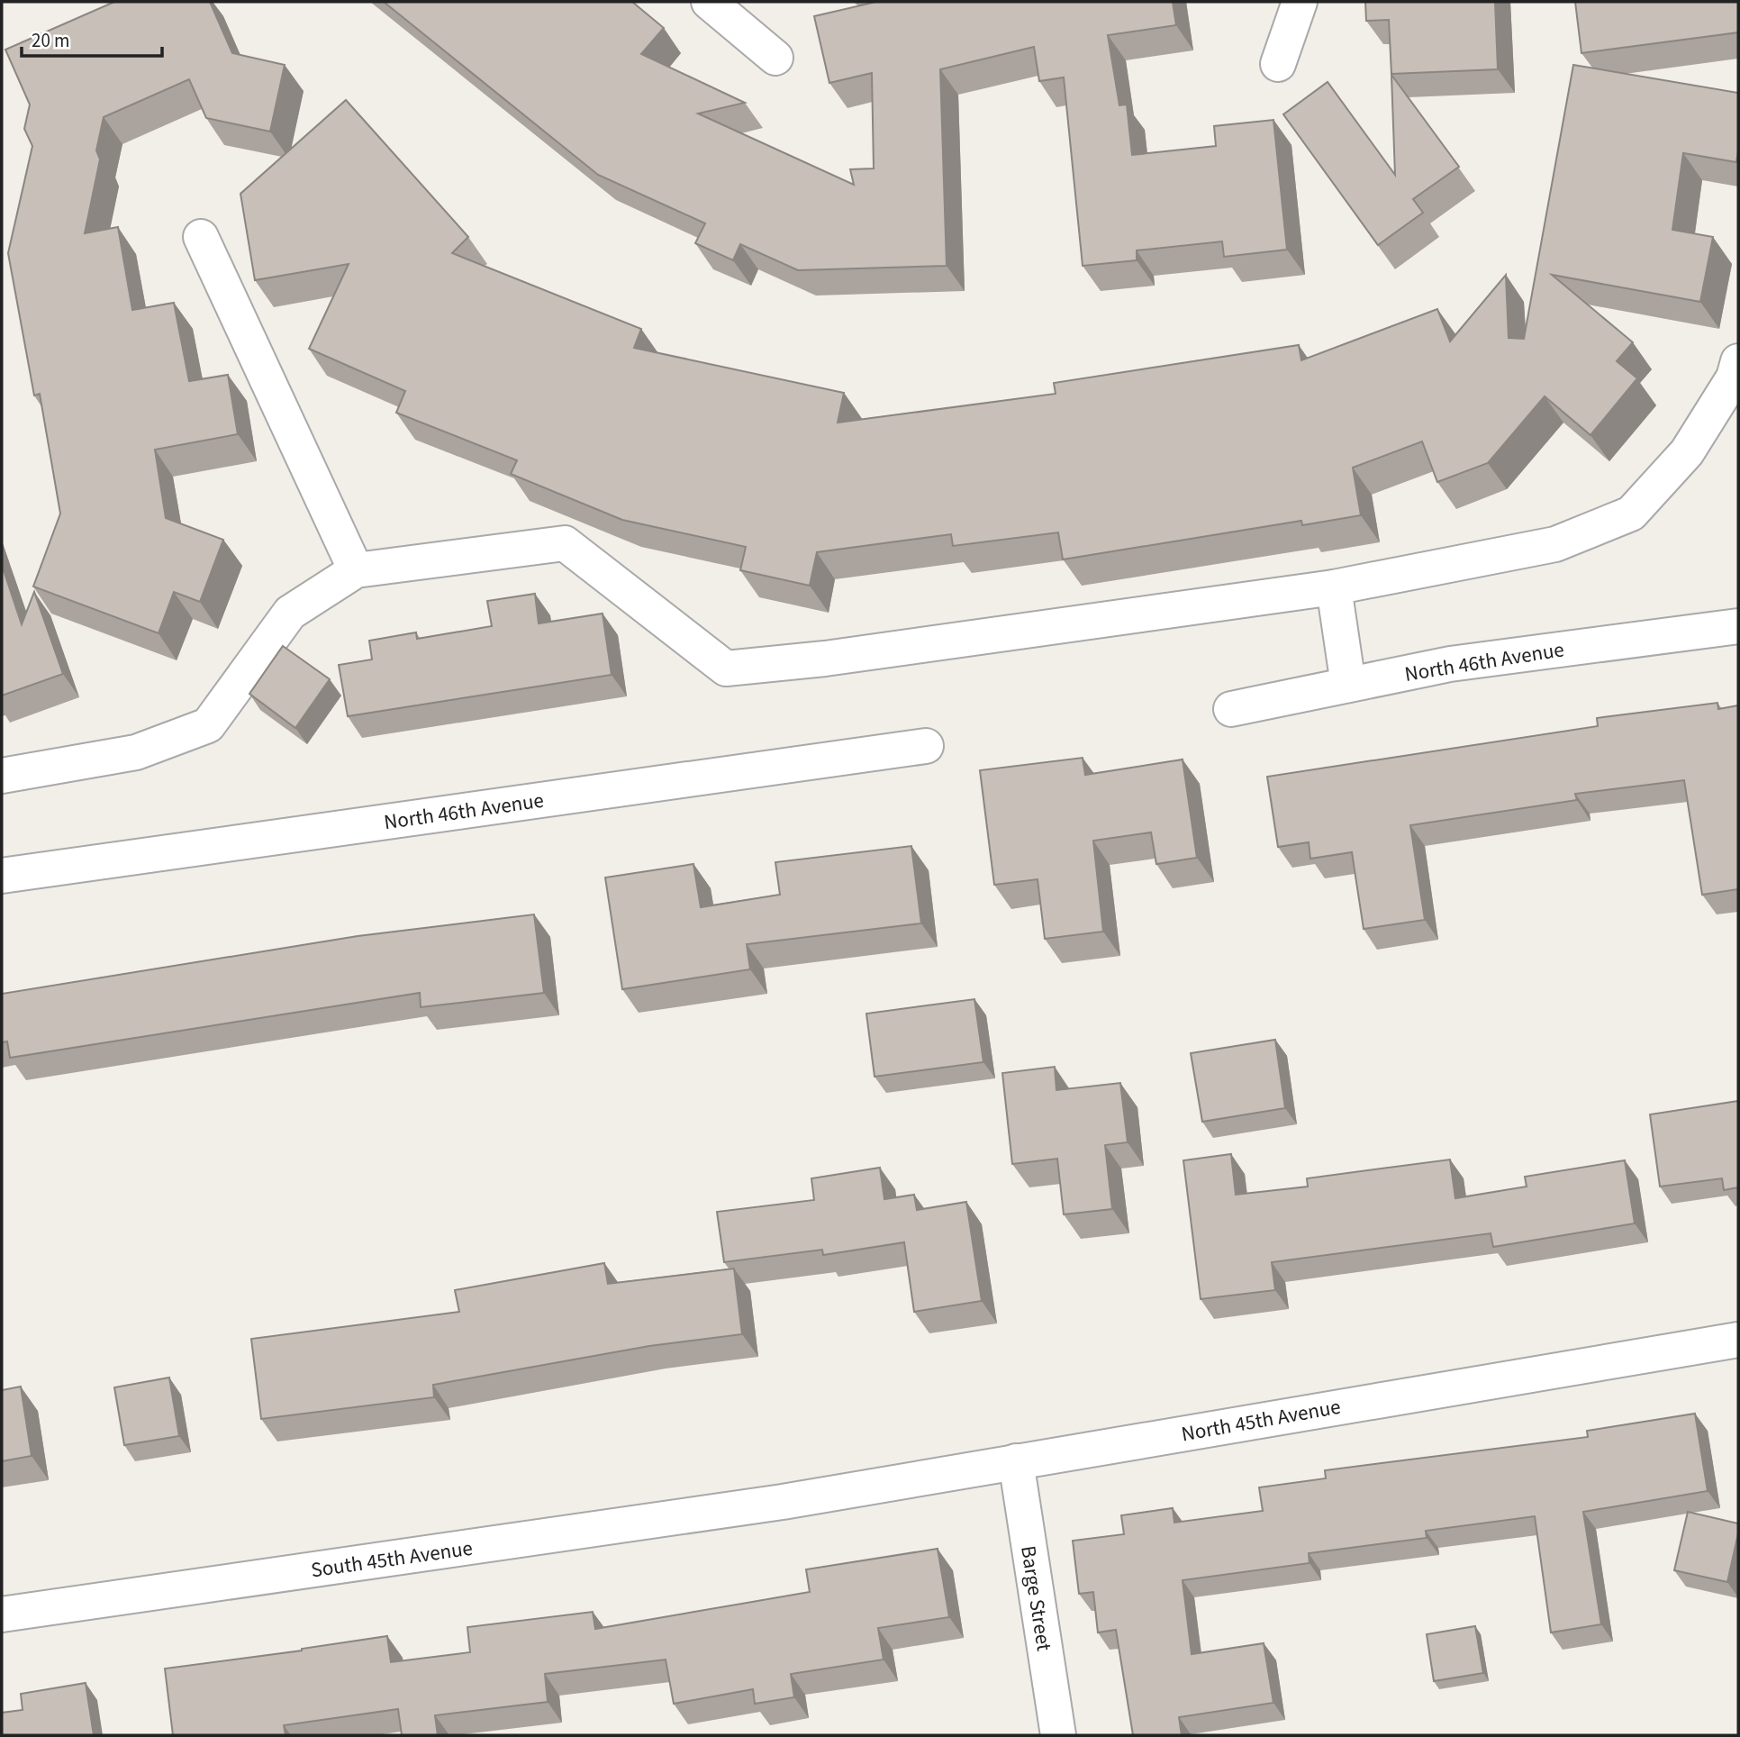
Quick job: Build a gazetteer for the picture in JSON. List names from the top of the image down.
{
  "streets": {
    "street": [
      "North 46th Avenue",
      "North 45th Avenue",
      "South 45th Avenue",
      "Barge Street"
    ]
  },
  "crossings": [
    ["North 45th Avenue", "South 45th Avenue"],
    ["North 45th Avenue", "Barge Street"]
  ],
  "scale_bar": "20 m"
}
